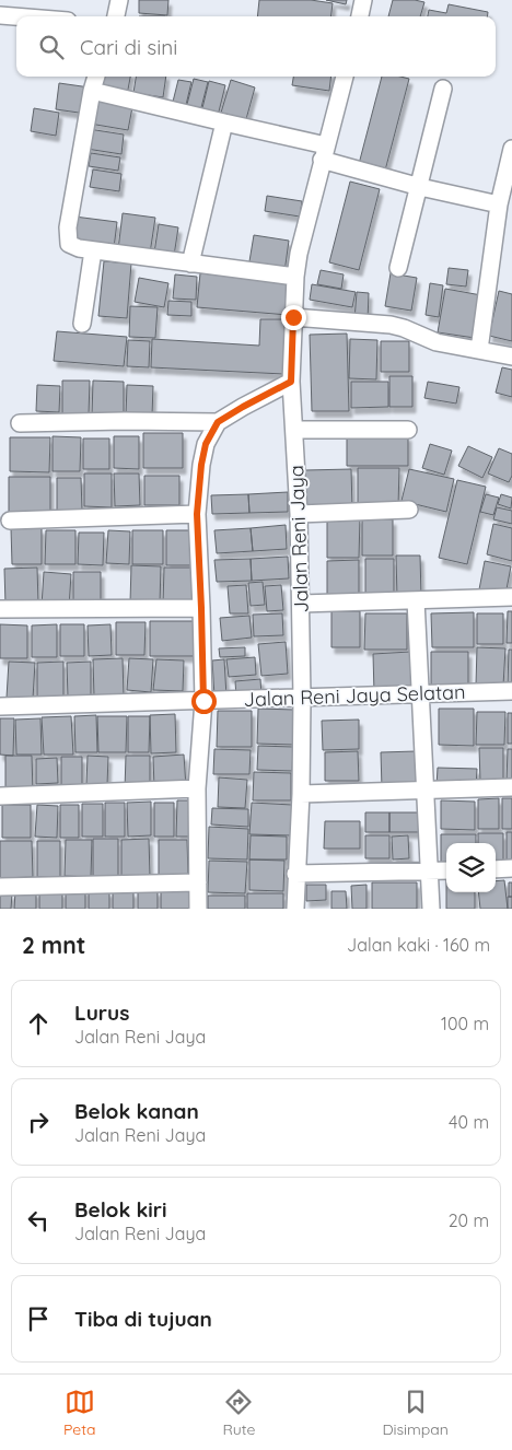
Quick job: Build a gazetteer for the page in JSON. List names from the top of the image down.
{
  "streets": {
    "street": ["Jalan Reni Jaya", "Jalan Reni Jaya Selatan"]
  },
  "crossings": [
    ["Jalan Reni Jaya", "Jalan Reni Jaya Selatan"]
  ],
  "page": {
    "search": "Cari di sini",
    "heading": ["2 mnt", "Jalan kaki · 160 m"],
    "list": [
      ["Lurus", "Jalan Reni Jaya", "100 m"],
      ["Belok kanan", "Jalan Reni Jaya", "40 m"],
      ["Belok kiri", "Jalan Reni Jaya", "20 m"],
      "Tiba di tujuan"
    ],
    "nav": ["Peta", "Rute", "Disimpan"]
  }
}
